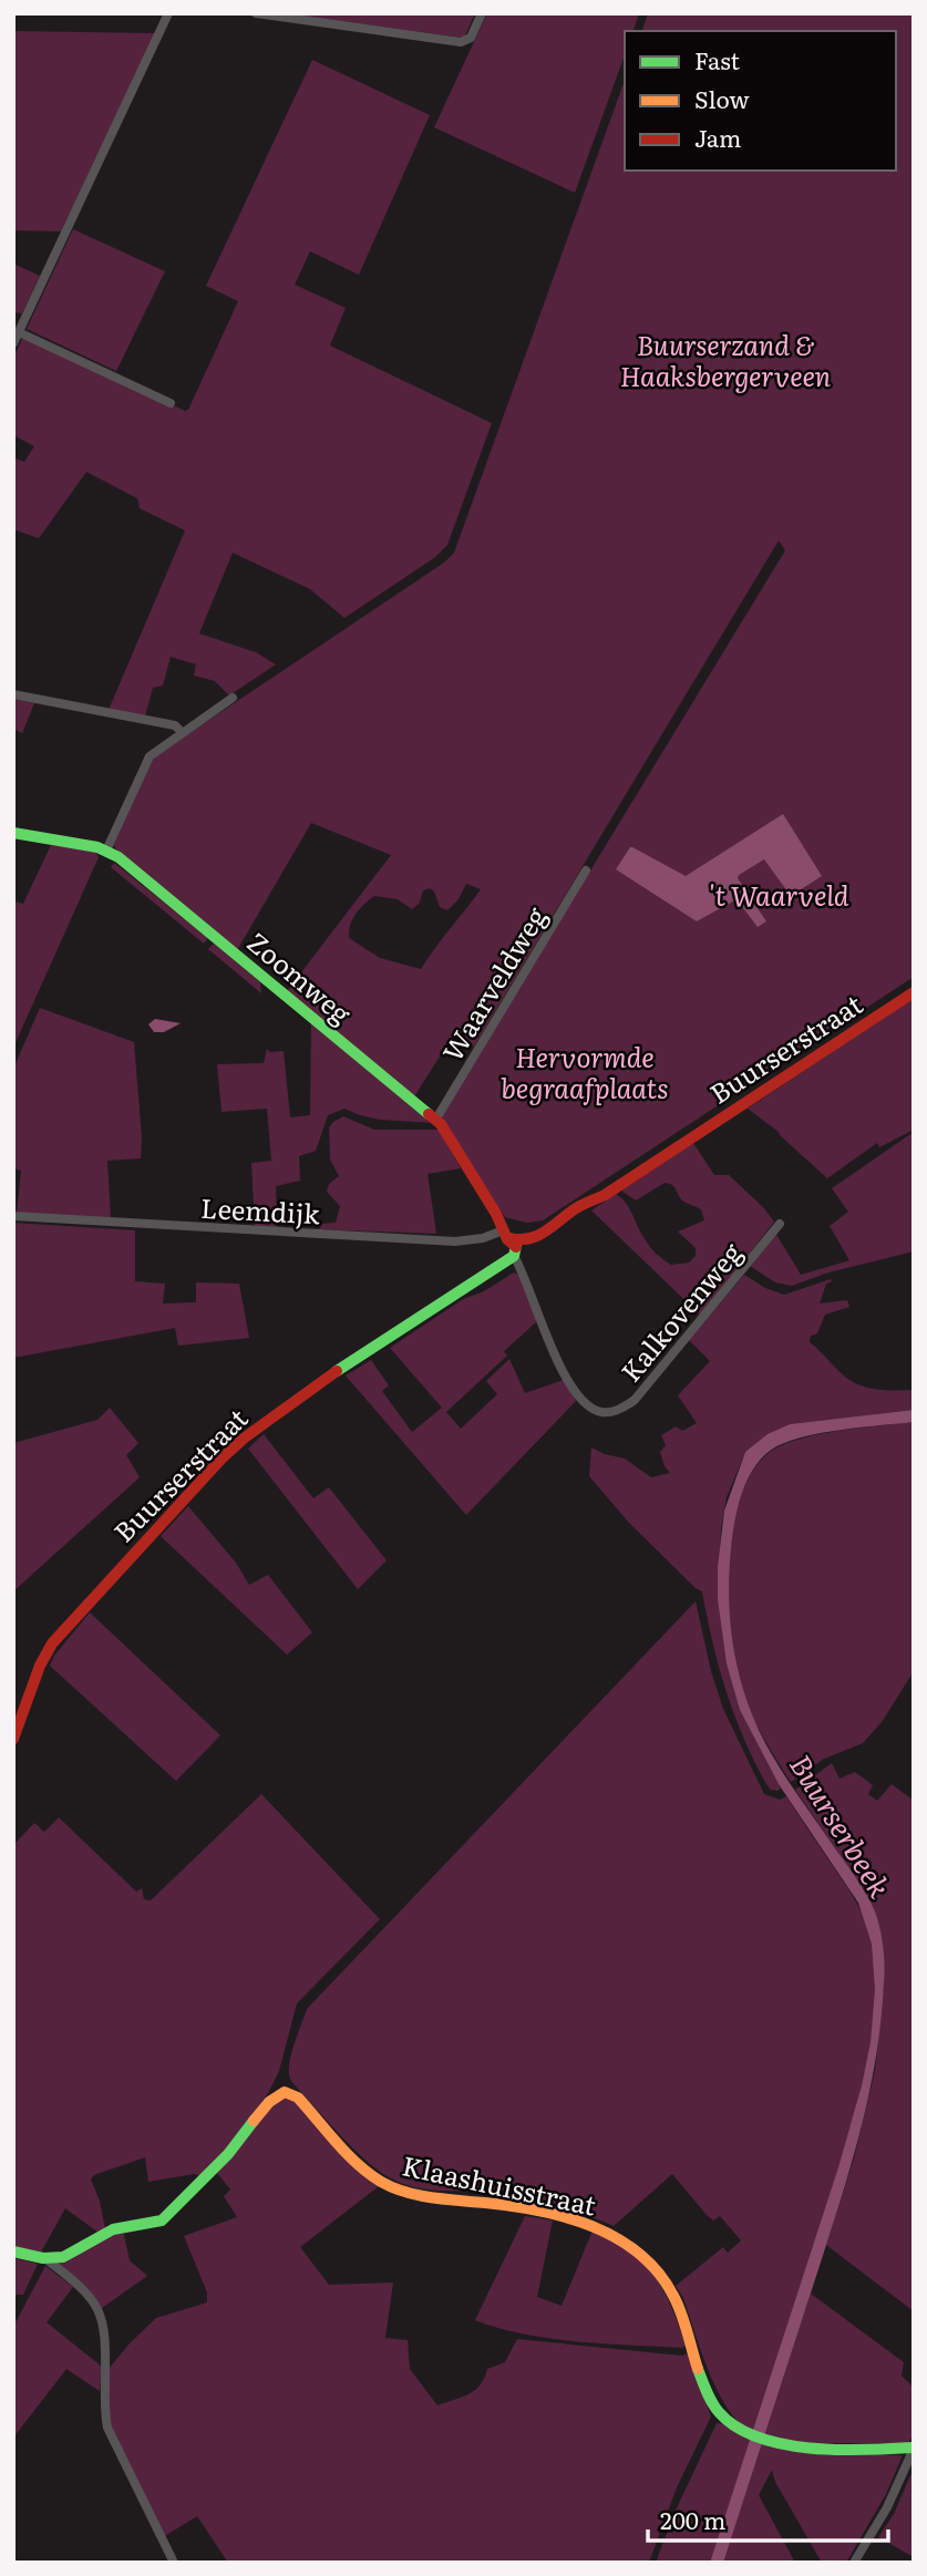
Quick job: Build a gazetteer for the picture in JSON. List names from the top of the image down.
{
  "streets": {
    "street": [
      "Zoomweg",
      "Waarveldweg",
      "Buurserstraat",
      "Leemdijk",
      "Kalkovenweg",
      "Klaashuisstraat"
    ]
  },
  "crossings": [
    ["Zoomweg", "Waarveldweg"],
    ["Zoomweg", "Buurserstraat"],
    ["Zoomweg", "Leemdijk"],
    ["Zoomweg", "Kalkovenweg"],
    ["Buurserstraat", "Kalkovenweg"]
  ],
  "water": ["Buurserbeek"],
  "parks": ["Buurserzand & Haaksbergerveen", "'t Waarveld", "Hervormde begraafplaats"],
  "legend": ["Fast", "Slow", "Jam"],
  "scale_bar": "200 m"
}
